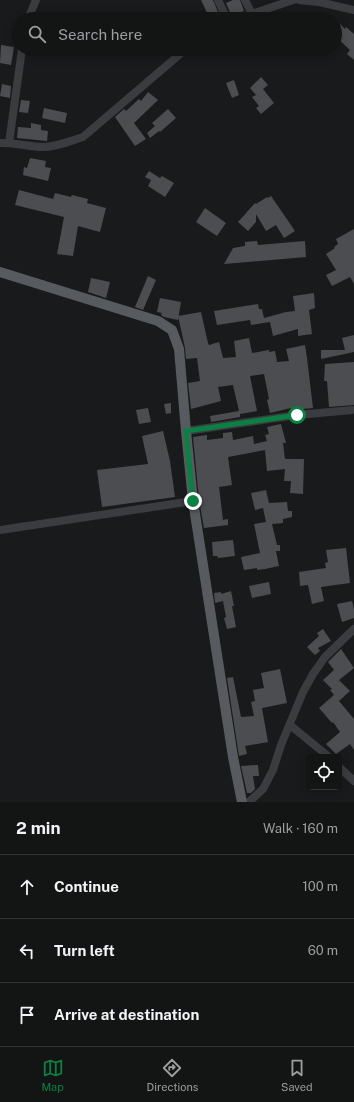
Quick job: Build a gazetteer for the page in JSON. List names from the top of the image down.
{
  "page": {
    "search": "Search here",
    "heading": ["2 min", "Walk · 160 m"],
    "list": [
      ["Continue", "100 m"],
      ["Turn left", "60 m"],
      "Arrive at destination"
    ],
    "nav": ["Map", "Directions", "Saved"]
  }
}
